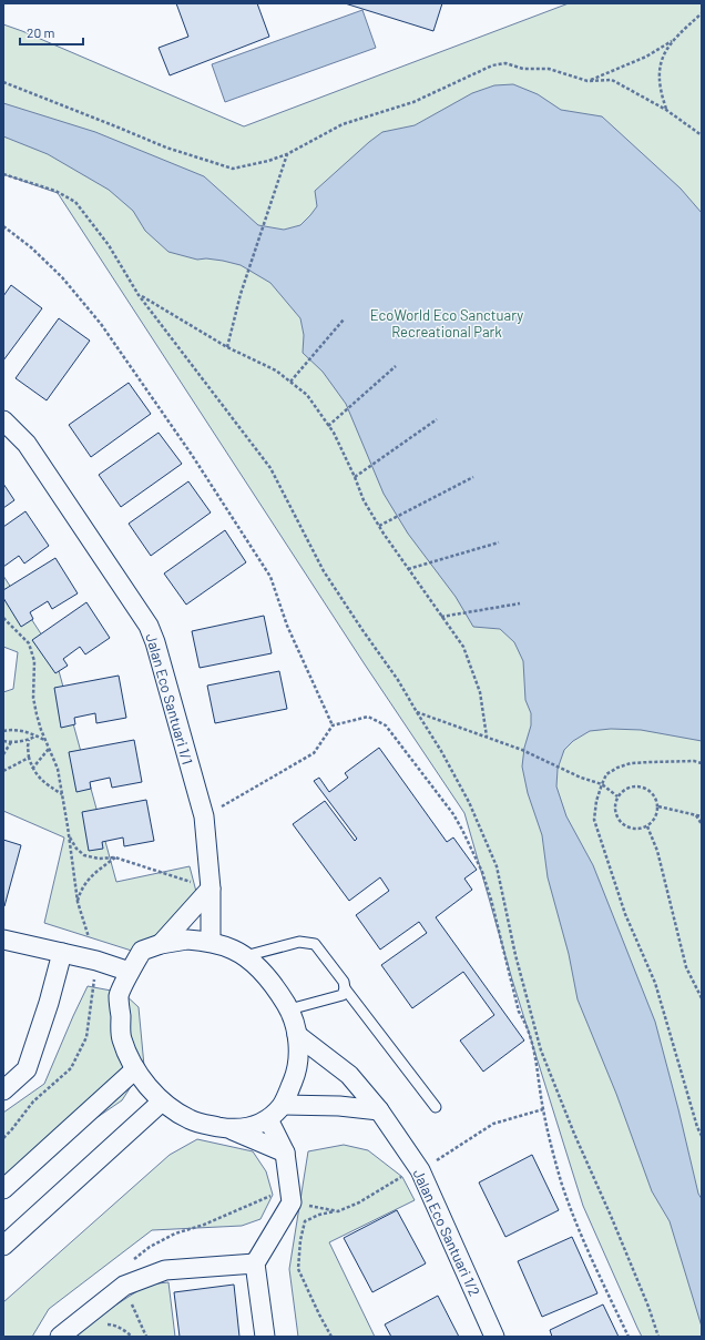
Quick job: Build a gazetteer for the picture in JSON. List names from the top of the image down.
{
  "streets": {
    "street": ["Jalan Eco Santuari 1/1", "Jalan Eco Santuari 1/2"]
  },
  "parks": ["EcoWorld Eco Sanctuary Recreational Park"],
  "scale_bar": "20 m"
}
